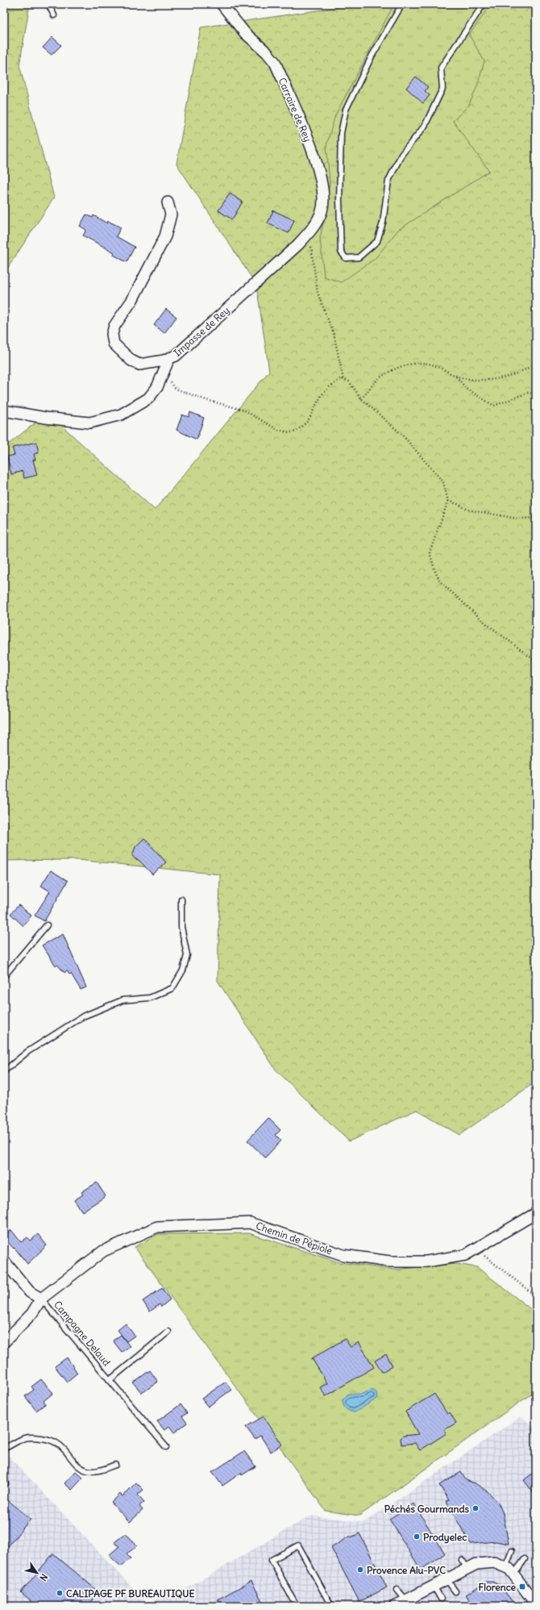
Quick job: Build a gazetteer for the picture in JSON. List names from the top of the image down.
{
  "streets": {
    "street": ["Carraire de Rey", "Impasse de Rey", "Chemin de Pépiole"],
    "lane": ["Campagne Delaud"]
  },
  "crossings": [
    ["Carraire de Rey", "Impasse de Rey"],
    ["Chemin de Pépiole", "Campagne Delaud"]
  ],
  "places": {
    "other": [
      "Péchés Gourmands",
      "Prodyelec",
      "Provence Alu-PVC",
      "CALIPAGE PF BUREAUTIQUE"
    ],
    "transit": ["Florence"]
  },
  "north": "bottom right"
}
